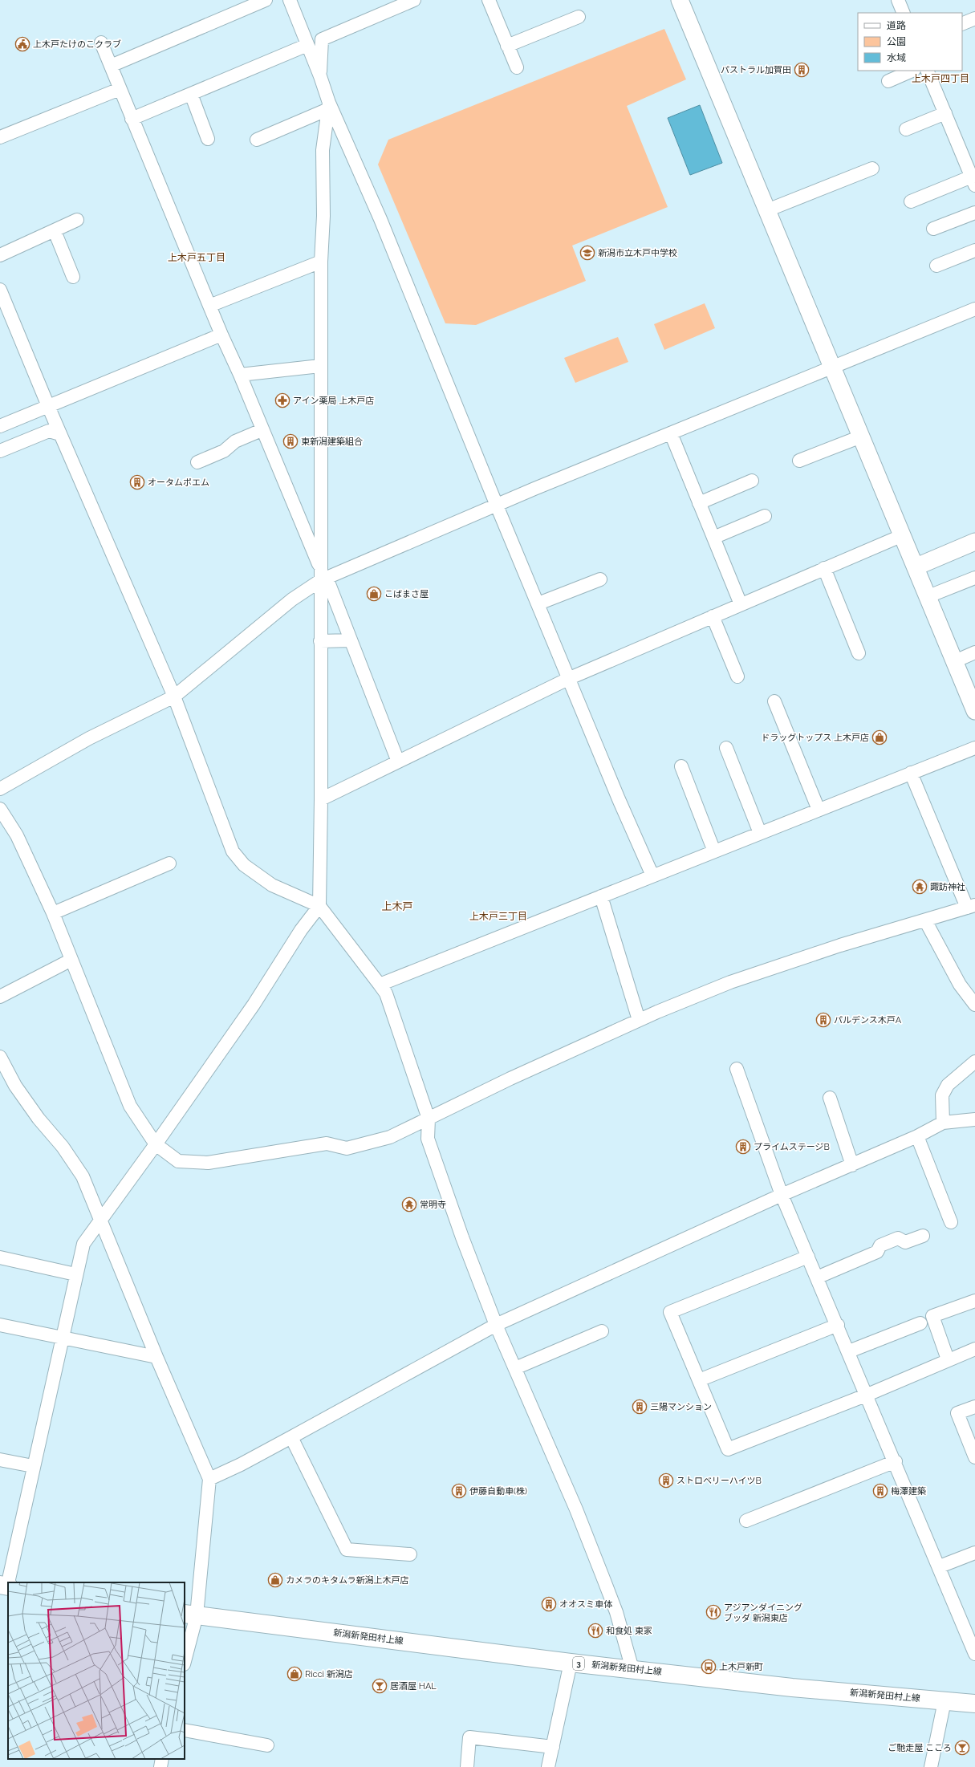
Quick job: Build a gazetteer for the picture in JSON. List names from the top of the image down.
{
  "streets": {
    "main road": ["新潟新発田村上線", "3"]
  },
  "districts": [
    "上木戸四丁目",
    "上木戸五丁目",
    "上木戸",
    "上木戸三丁目"
  ],
  "places": {
    "public building": ["上木戸たけのこクラブ"],
    "building": [
      "パストラル加賀田",
      "東新潟建築組合",
      "オータムポエム",
      "パルデンス木戸A",
      "プライムステージB",
      "三陽マンション",
      "ストロベリーハイツB",
      "伊藤自動車(株)",
      "梅澤建築",
      "オオスミ車体"
    ],
    "school or university": ["新潟市立木戸中学校"],
    "pharmacy": ["アイン薬局 上木戸店"],
    "shop": [
      "こばまさ屋",
      "ドラッグトップス 上木戸店",
      "カメラのキタムラ新潟上木戸店",
      "Ricci 新潟店"
    ],
    "temple": ["諏訪神社", "常明寺"],
    "restaurant": ["アジアンダイニング ブッダ 新潟東店", "和食処 東家"],
    "bus stop": ["上木戸新町"],
    "bar": ["居酒屋 HAL", "ご馳走屋 こころ"]
  },
  "legend": ["道路", "公園", "水域"]
}
